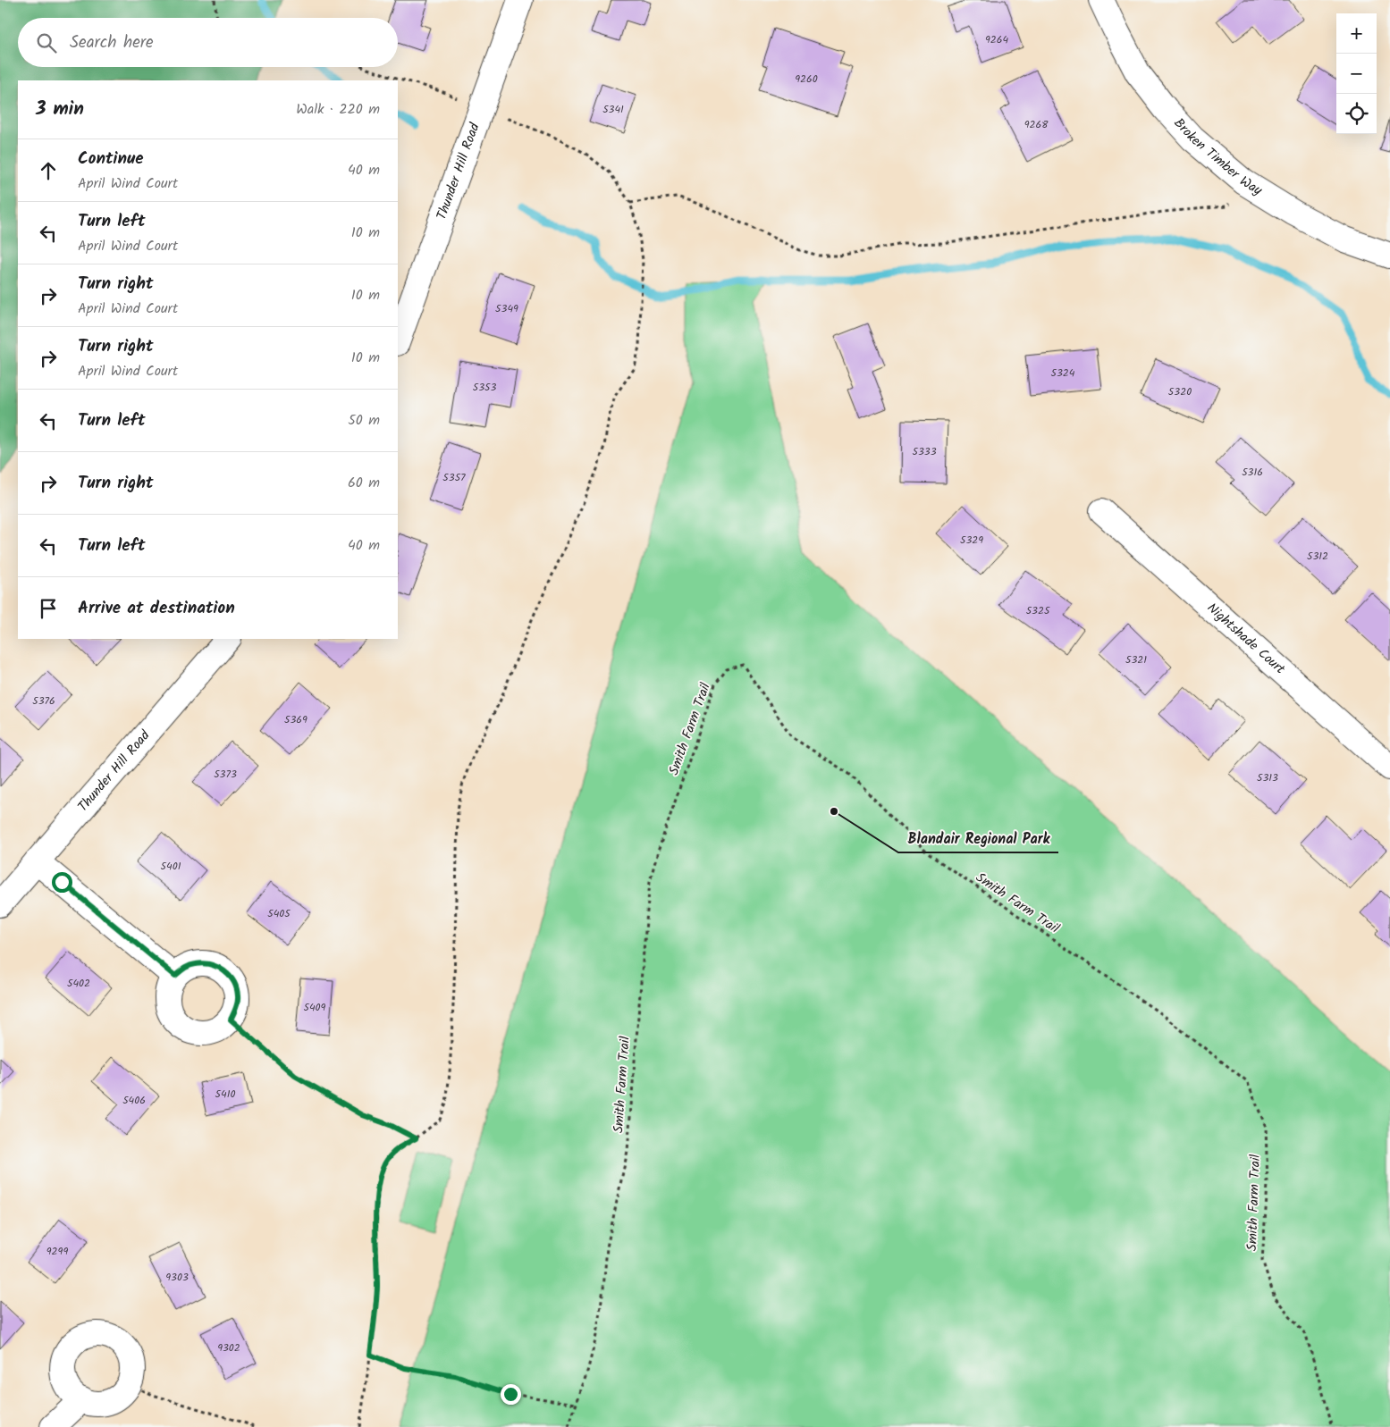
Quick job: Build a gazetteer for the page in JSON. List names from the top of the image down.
{
  "streets": {
    "street": ["Broken Timber Way", "Thunder Hill Road", "Nightshade Court"],
    "path": ["Smith Farm Trail"]
  },
  "places": ["Blandair Regional Park"],
  "house_numbers": [
    "9264",
    "9260",
    "5341",
    "9268",
    "5349",
    "5324",
    "5353",
    "5320",
    "5333",
    "5316",
    "5357",
    "5329",
    "5312",
    "5325",
    "5321",
    "5376",
    "5369",
    "5373",
    "5313",
    "5401",
    "5405",
    "5402",
    "5409",
    "5410",
    "5406",
    "9299",
    "9303",
    "9302"
  ],
  "page": {
    "map_buttons": ["+", "−"],
    "search": "Search here",
    "heading": ["3 min", "Walk · 220 m"],
    "list": [
      ["Continue", "April Wind Court", "40 m"],
      ["Turn left", "April Wind Court", "10 m"],
      ["Turn right", "April Wind Court", "10 m"],
      ["Turn right", "April Wind Court", "10 m"],
      ["Turn left", "50 m"],
      ["Turn right", "60 m"],
      ["Turn left", "40 m"],
      "Arrive at destination"
    ]
  }
}
